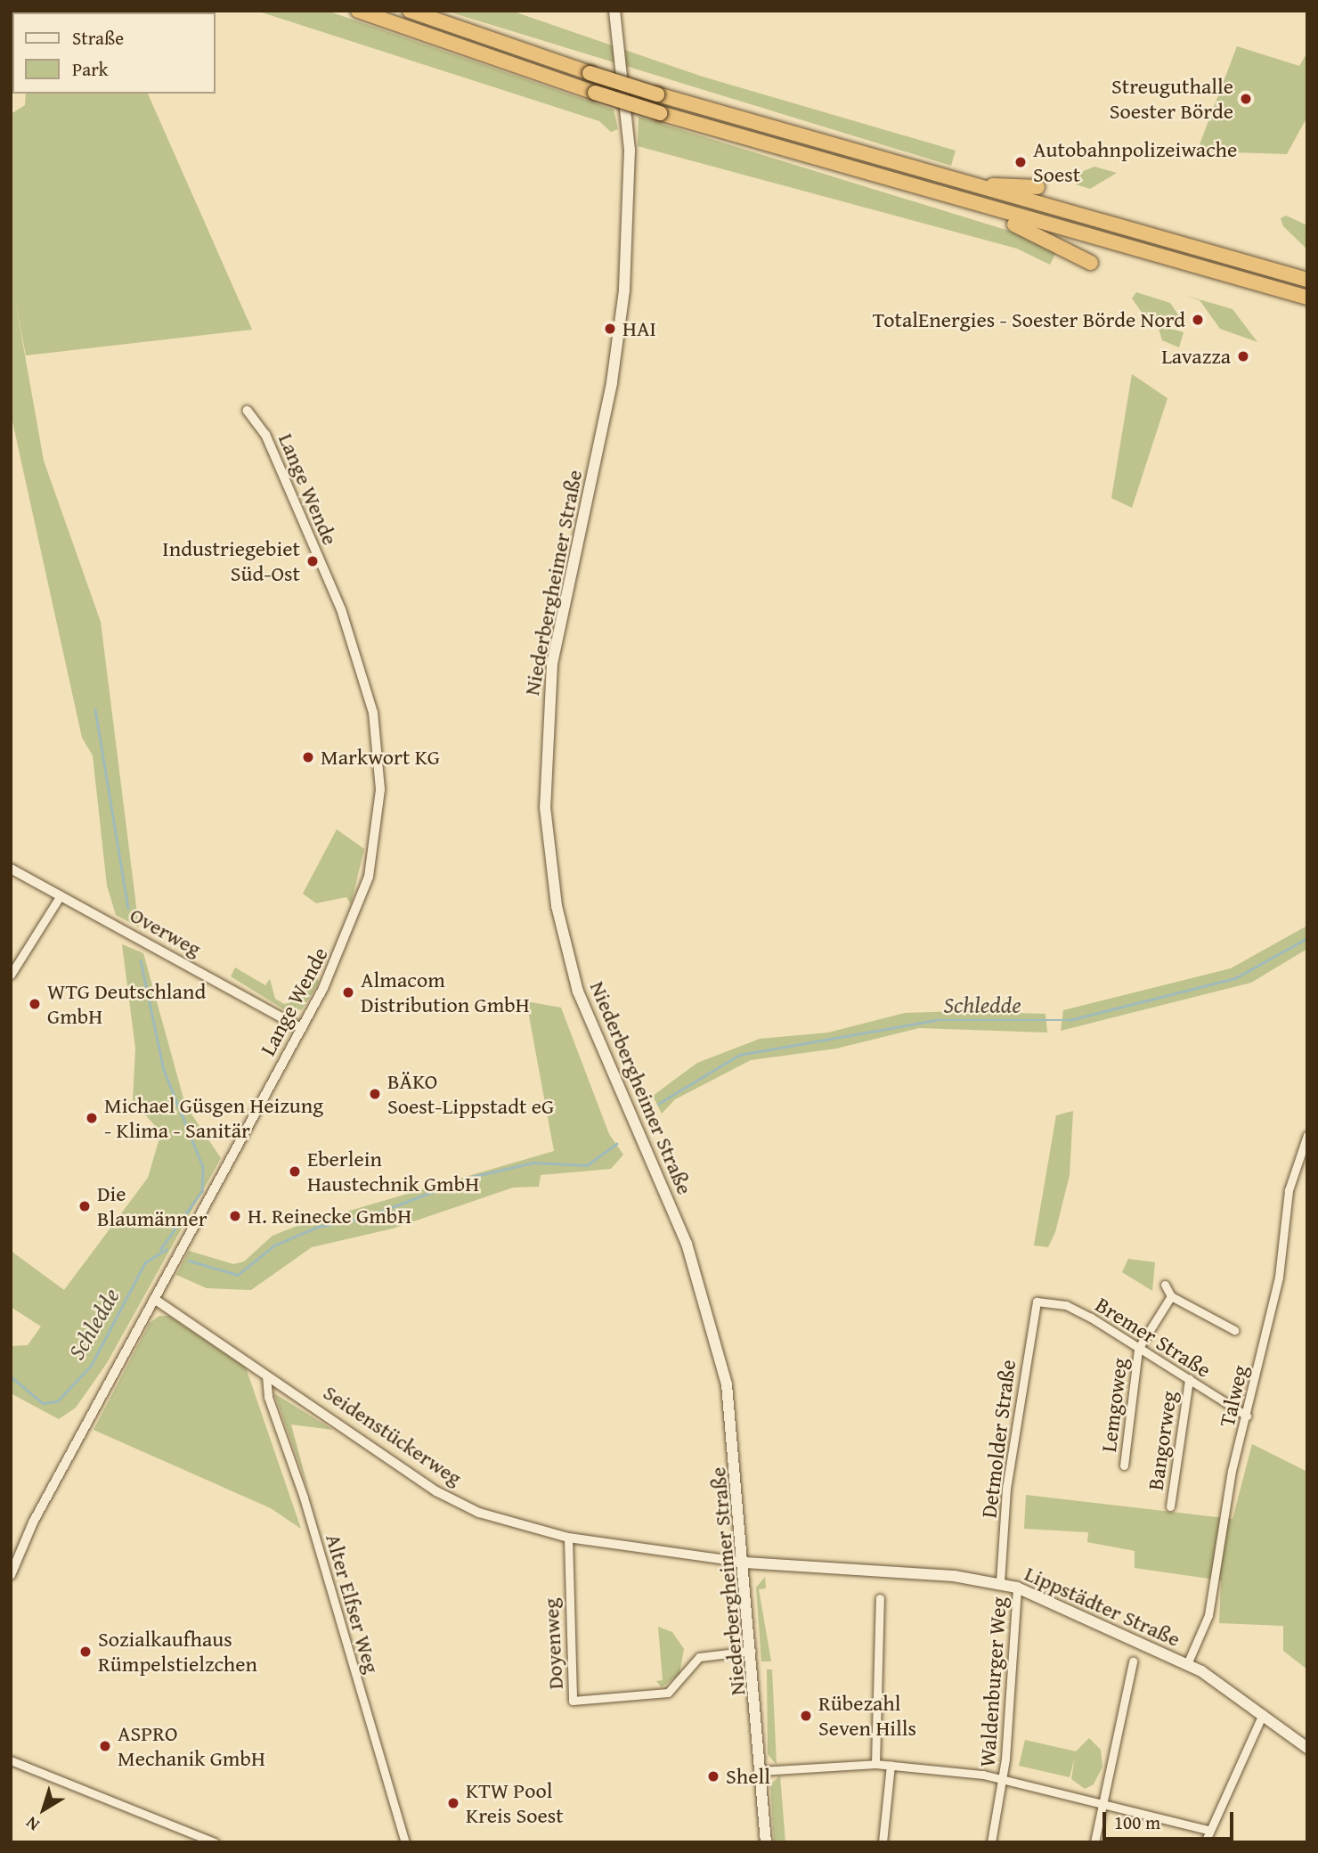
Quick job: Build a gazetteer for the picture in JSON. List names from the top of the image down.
{
  "streets": {
    "main road": ["Niederbergheimer Straße", "Lippstädter Straße"],
    "street": [
      "Lange Wende",
      "Overweg",
      "Bremer Straße",
      "Talweg",
      "Lemgoweg",
      "Seidenstückerweg",
      "Detmolder Straße",
      "Bangorweg",
      "Alter Elfser Weg",
      "Doyenweg",
      "Waldenburger Weg"
    ]
  },
  "crossings": [
    ["Lange Wende", "Overweg"],
    ["Lange Wende", "Seidenstückerweg"],
    ["Niederbergheimer Straße", "Seidenstückerweg"],
    ["Niederbergheimer Straße", "Lippstädter Straße"],
    ["Niederbergheimer Straße", "Doyenweg"],
    ["Bremer Straße", "Talweg"],
    ["Bremer Straße", "Lemgoweg"],
    ["Bremer Straße", "Detmolder Straße"],
    ["Bremer Straße", "Bangorweg"],
    ["Talweg", "Lippstädter Straße"],
    ["Seidenstückerweg", "Alter Elfser Weg"],
    ["Seidenstückerweg", "Lippstädter Straße"],
    ["Seidenstückerweg", "Doyenweg"],
    ["Detmolder Straße", "Lippstädter Straße"],
    ["Lippstädter Straße", "Waldenburger Weg"]
  ],
  "water": ["Schledde"],
  "places": [
    "Streuguthalle Soester Börde",
    "Autobahnpolizeiwache Soest",
    "TotalEnergies - Soester Börde Nord",
    "HAI",
    "Lavazza",
    "Industriegebiet Süd-Ost",
    "Markwort KG",
    "Almacom Distribution GmbH",
    "WTG Deutschland GmbH",
    "BÄKO Soest-Lippstadt eG",
    "Michael Güsgen Heizung - Klima - Sanitär",
    "Eberlein Haustechnik GmbH",
    "Die Blaumänner",
    "H. Reinecke GmbH",
    "Sozialkaufhaus Rümpelstielzchen",
    "Rübezahl Seven Hills",
    "ASPRO Mechanik GmbH",
    "Shell",
    "KTW Pool Kreis Soest"
  ],
  "legend": ["Straße", "Park"],
  "scale_bar": "100 m",
  "north": "bottom left"
}
